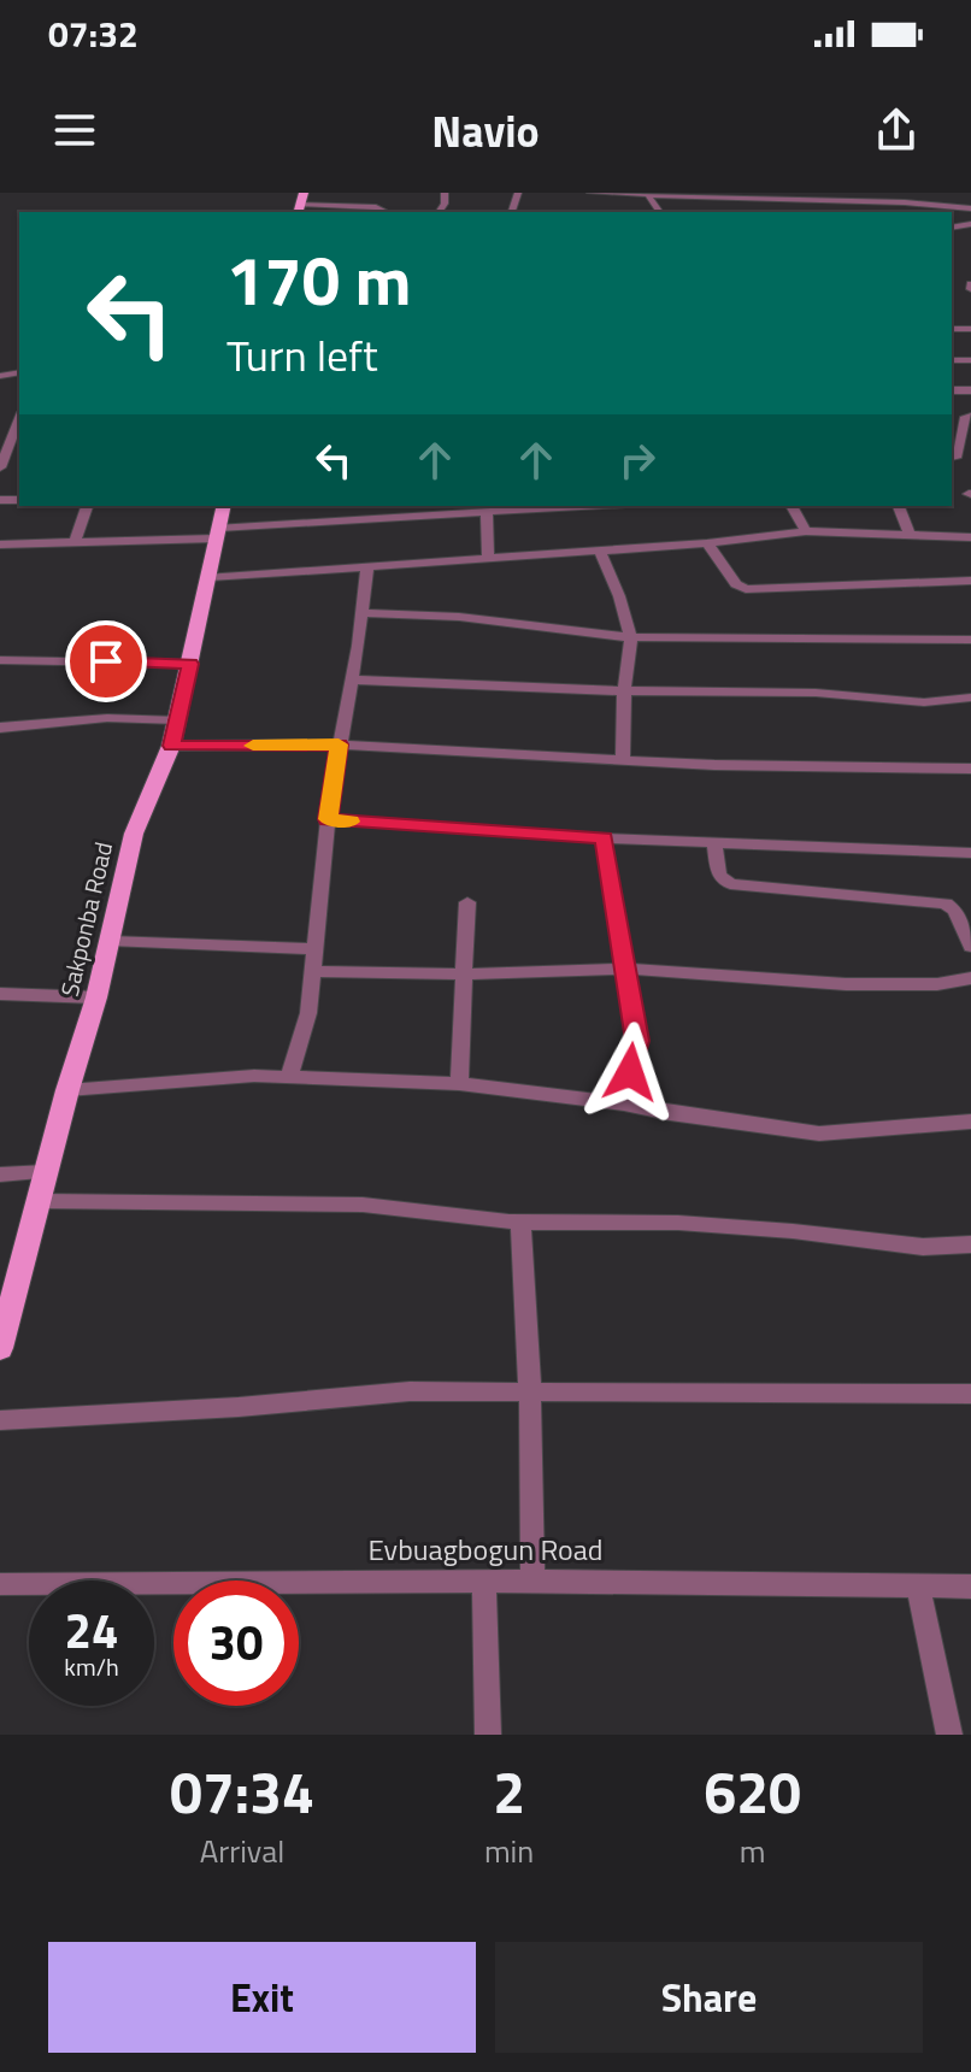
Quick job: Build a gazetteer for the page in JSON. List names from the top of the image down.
{
  "streets": {
    "main road": ["Sakponba Road"],
    "street": ["Evbuagbogun Road"]
  },
  "page": {
    "status": "07:32",
    "header": "Navio",
    "turn": ["170 m", "Turn left"],
    "speed": "24 km/h",
    "limit": "30",
    "eta": [
      "07:34",
      "Arrival",
      "2",
      "min",
      "620",
      "m"
    ],
    "buttons": ["Exit", "Share"]
  }
}
